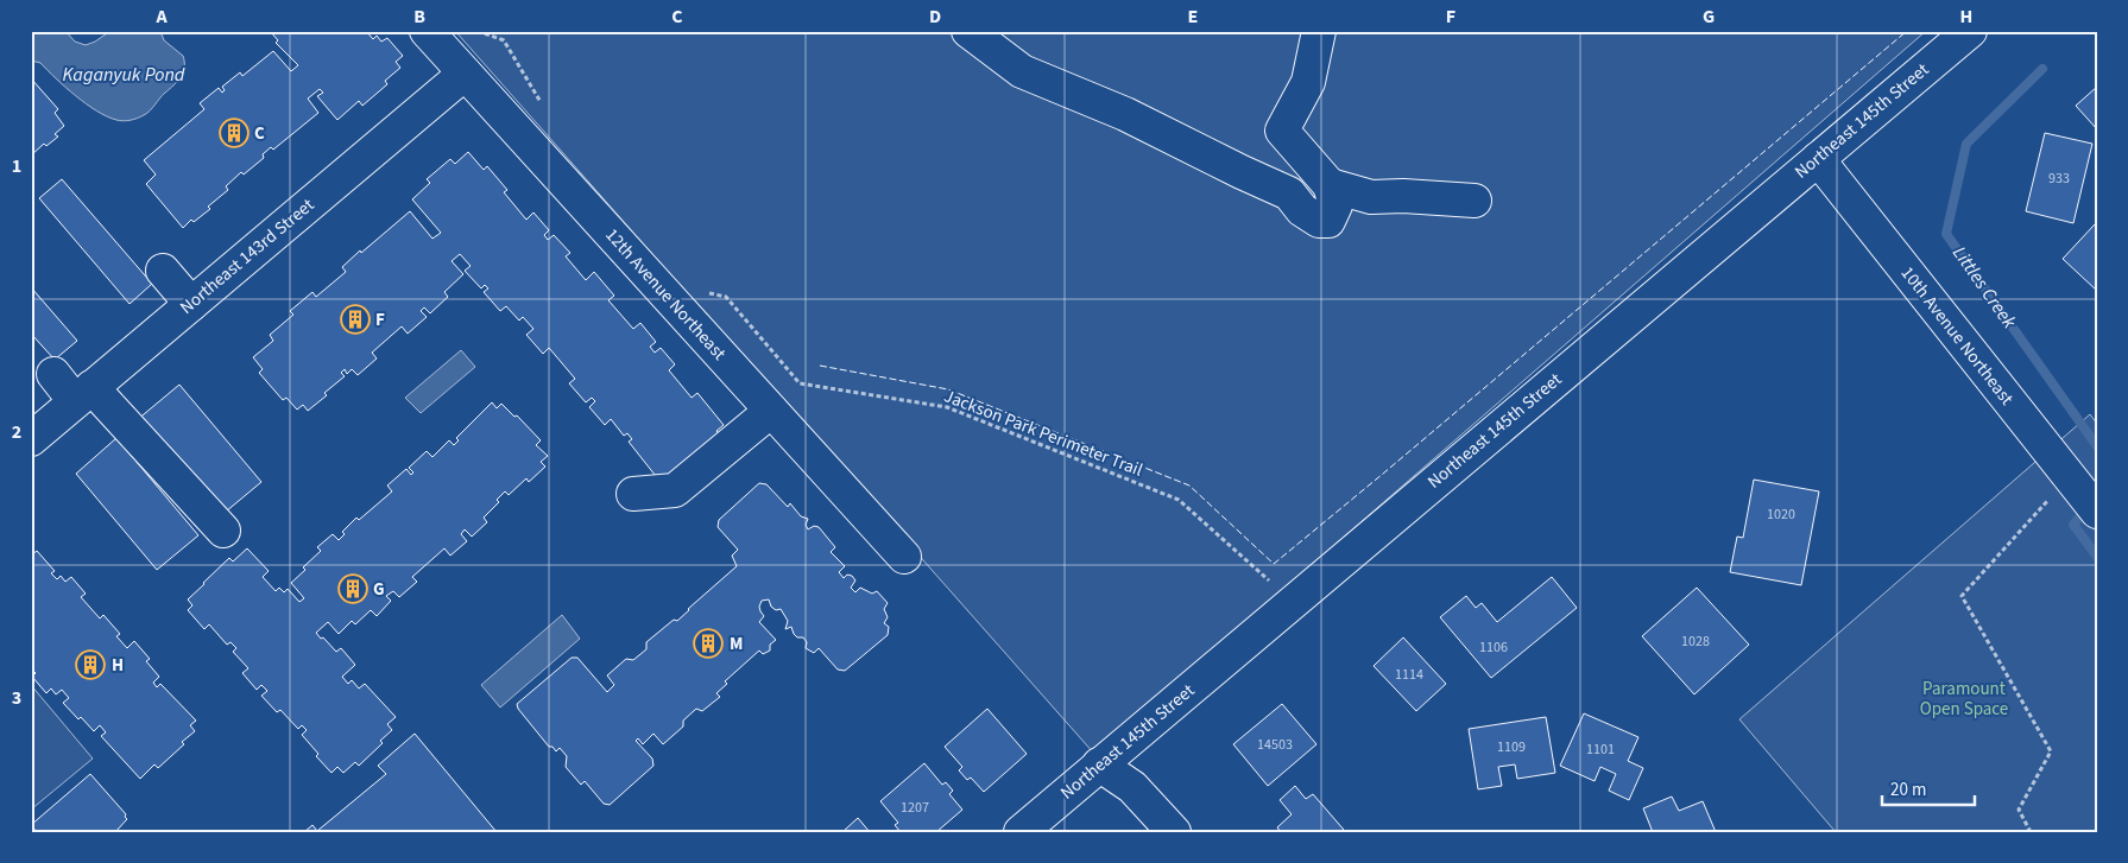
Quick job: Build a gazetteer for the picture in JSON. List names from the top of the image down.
{
  "streets": {
    "street": [
      "Northeast 145th Street",
      "Northeast 143rd Street",
      "12th Avenue Northeast",
      "10th Avenue Northeast"
    ],
    "path": ["Jackson Park Perimeter Trail"]
  },
  "crossings": [
    ["Northeast 145th Street", "10th Avenue Northeast"],
    ["Northeast 143rd Street", "12th Avenue Northeast"]
  ],
  "water": ["Kaganyuk Pond", "Littles Creek"],
  "parks": ["Paramount Open Space"],
  "places": {
    "building": [
      "C",
      "F",
      "G",
      "M",
      "H"
    ]
  },
  "house_numbers": [
    "933",
    "1020",
    "1028",
    "1106",
    "1114",
    "14503",
    "1109",
    "1101",
    "1207"
  ],
  "scale_bar": "20 m",
  "grid": {
    "columns": [
      "A",
      "B",
      "C",
      "D",
      "E",
      "F",
      "G",
      "H"
    ],
    "rows": ["1", "2", "3"]
  }
}
